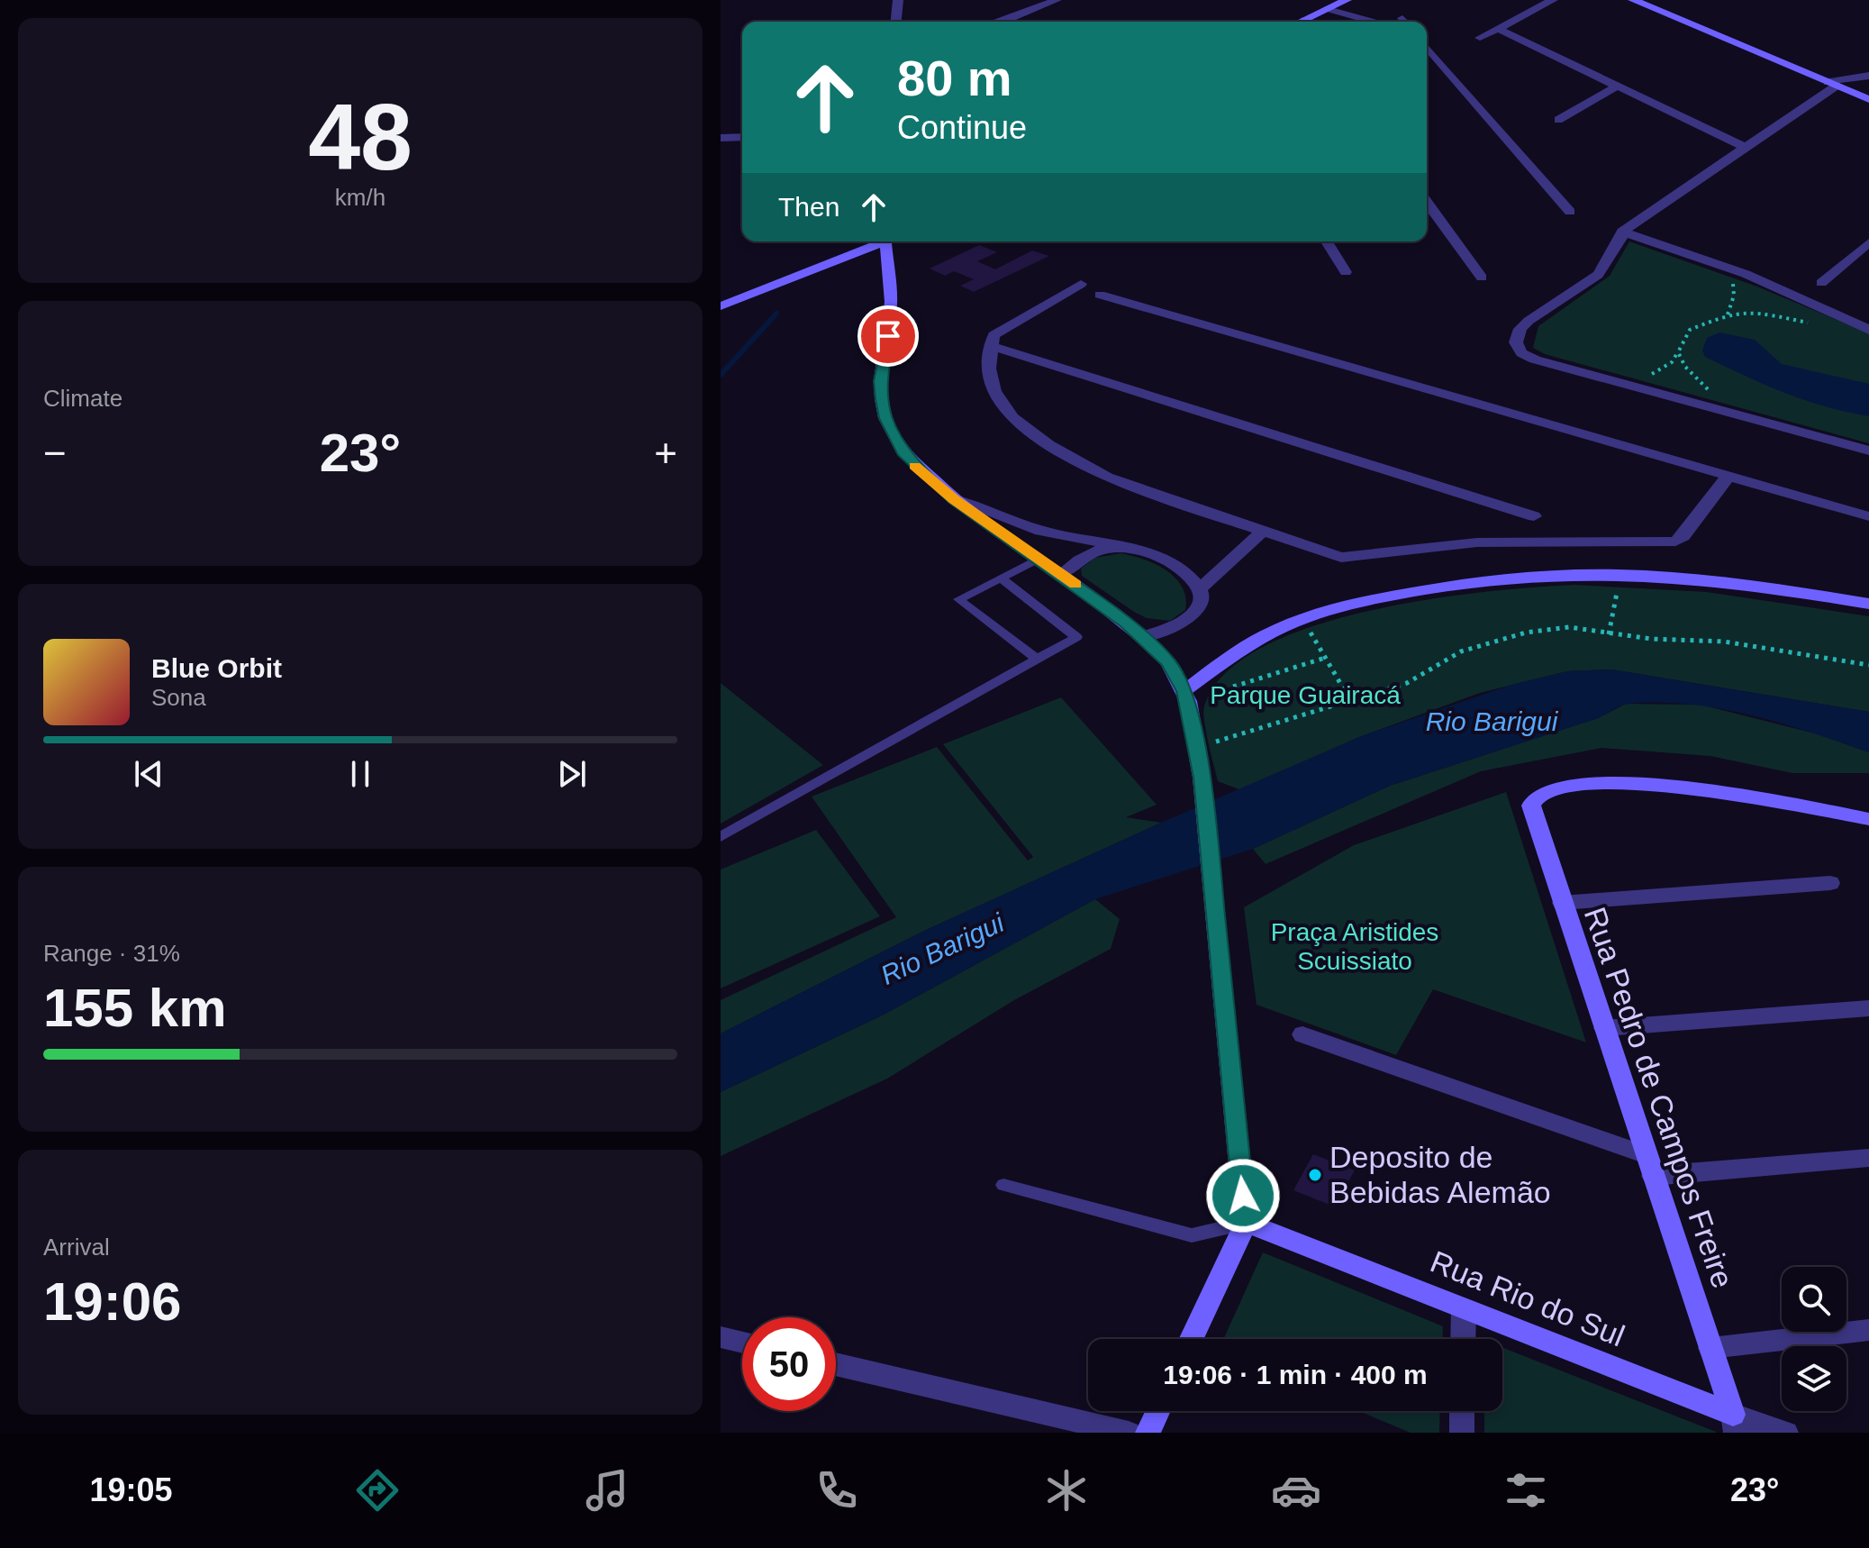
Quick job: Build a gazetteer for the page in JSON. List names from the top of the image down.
{
  "streets": {
    "street": ["Rua Pedro de Campos Freire", "Rua Rio do Sul"]
  },
  "crossings": [
    ["Rua Pedro de Campos Freire", "Rua Rio do Sul"]
  ],
  "water": ["Rio Barigui"],
  "parks": ["Parque Guairacá", "Praça Aristides Scuissiato"],
  "places": ["Deposito de Bebidas Alemão"],
  "page": {
    "tile": [
      ["48", "km/h"],
      "Climate",
      ["Range · 31%", "155 km"],
      ["Arrival", "19:06"]
    ],
    "turn": ["80 m", "Continue"],
    "then": "Then",
    "heat": ["−", "23°", "+"],
    "song": ["Blue Orbit", "Sona"],
    "limit": "50",
    "trip": "19:06 · 1 min · 400 m",
    "tabs": ["19:05", "23°"]
  }
}
